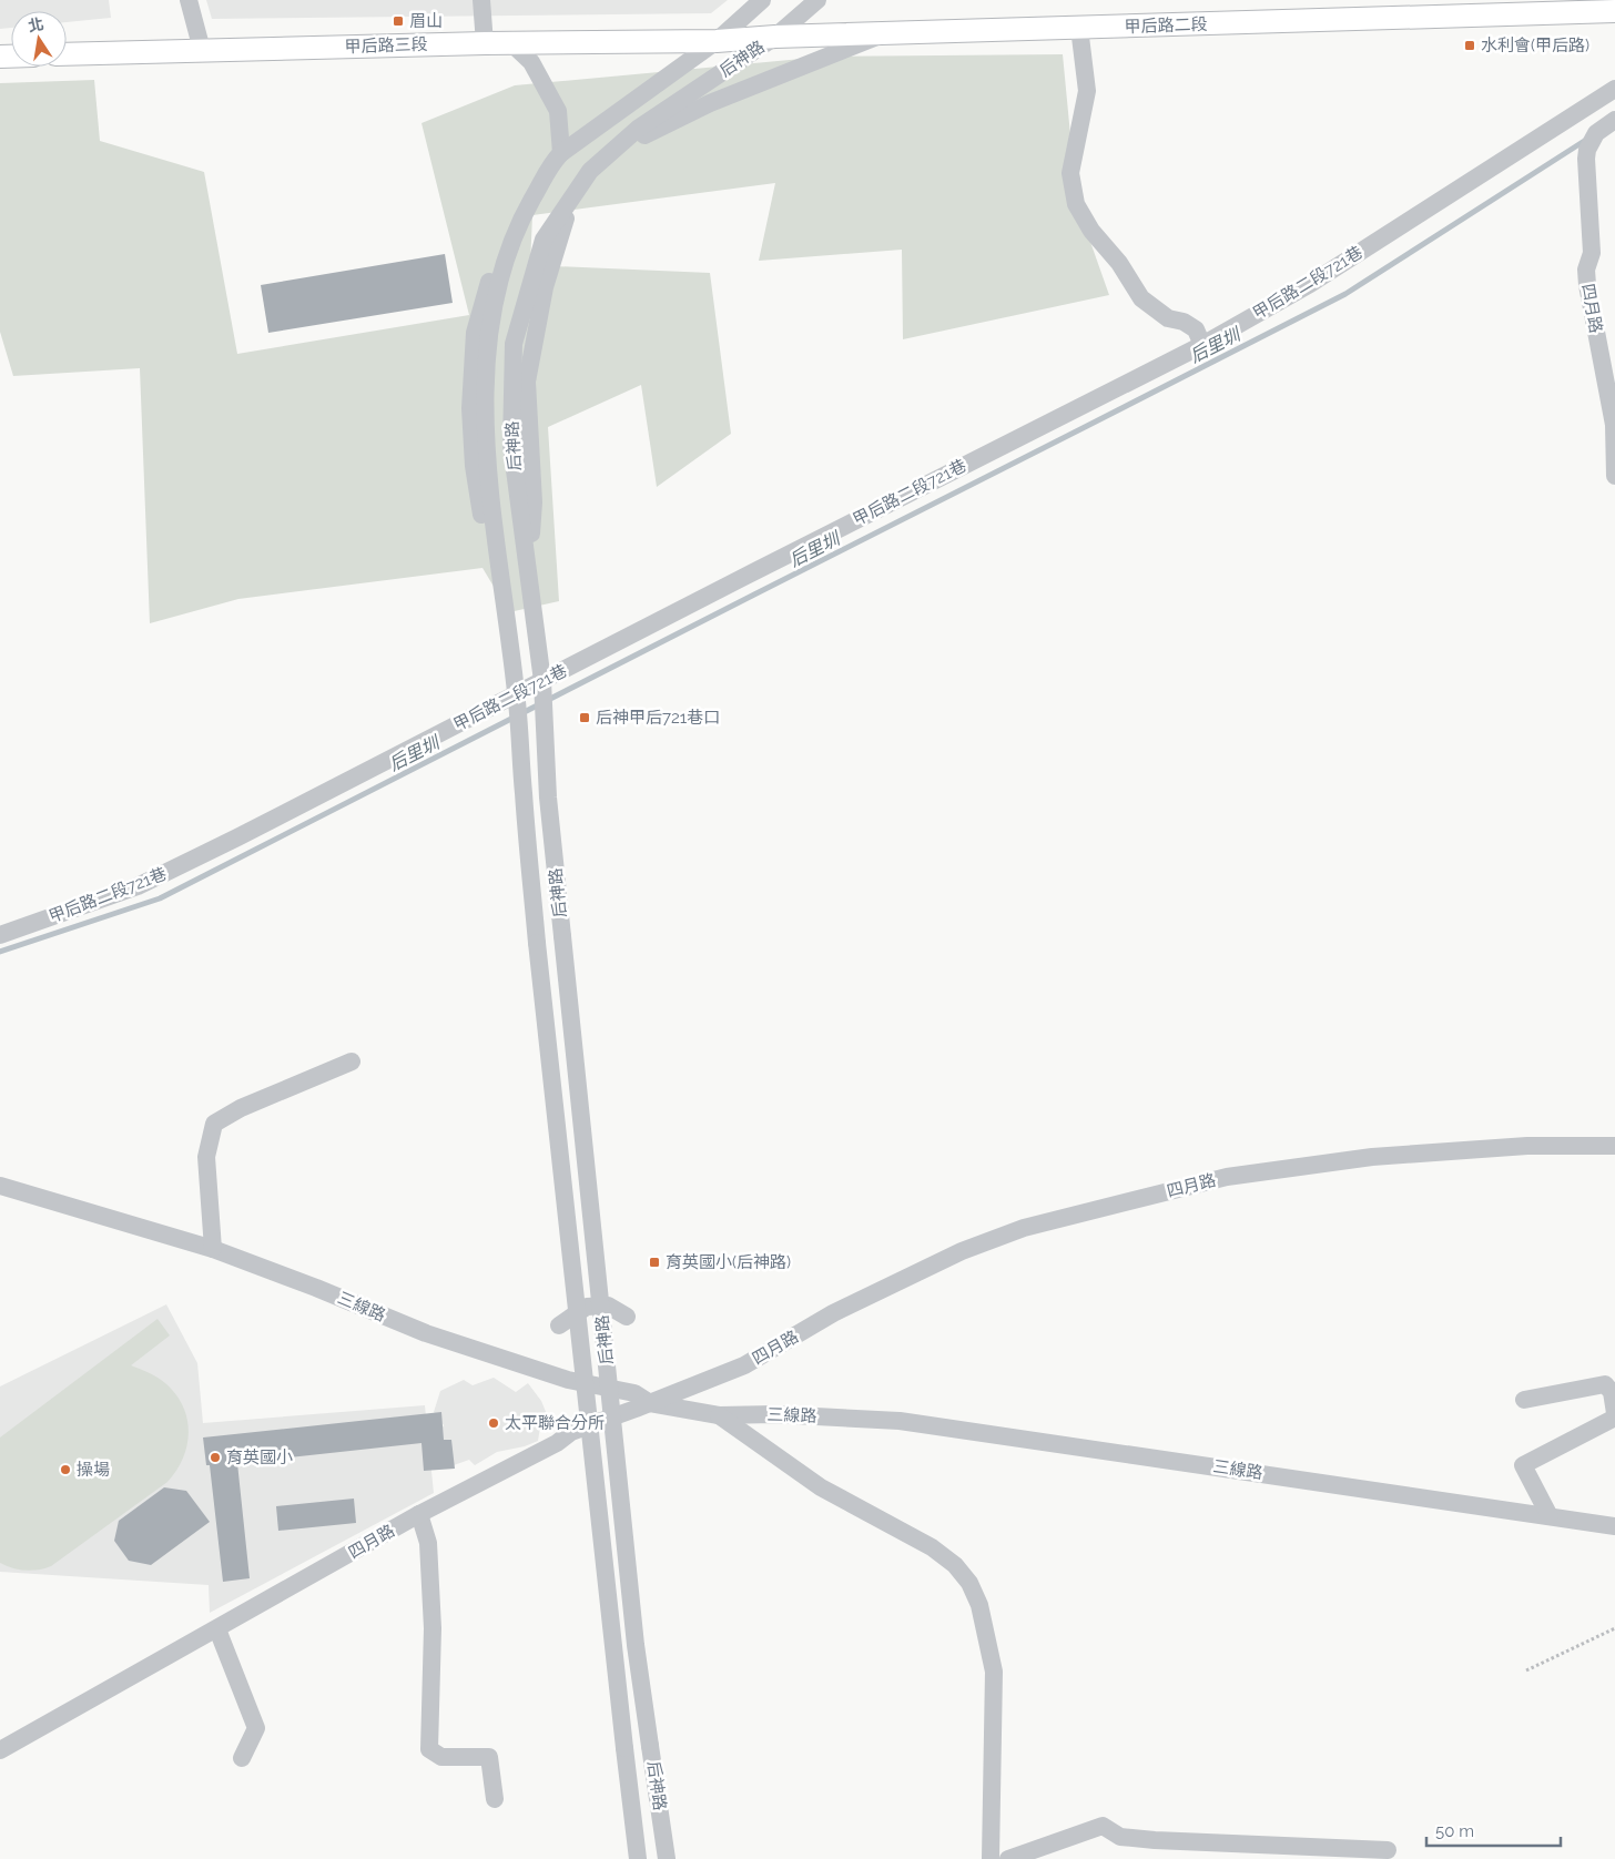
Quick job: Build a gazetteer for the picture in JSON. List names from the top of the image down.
{
  "streets": {
    "main road": ["甲后路二段", "甲后路三段"],
    "street": [
      "后神路",
      "甲后路二段721巷",
      "四月路",
      "三線路"
    ]
  },
  "crossings": [
    ["甲后路二段", "甲后路三段"],
    ["甲后路二段", "后神路"],
    ["甲后路三段", "后神路"],
    ["后神路", "甲后路二段721巷"],
    ["四月路", "三線路"]
  ],
  "water": ["后里圳"],
  "places": {
    "transit": [
      "眉山",
      "水利會(甲后路)",
      "后神甲后721巷口",
      "育英國小(后神路)"
    ],
    "other": ["太平聯合分所", "育英國小", "操場"]
  },
  "scale_bar": "50 m",
  "north": "top"
}
